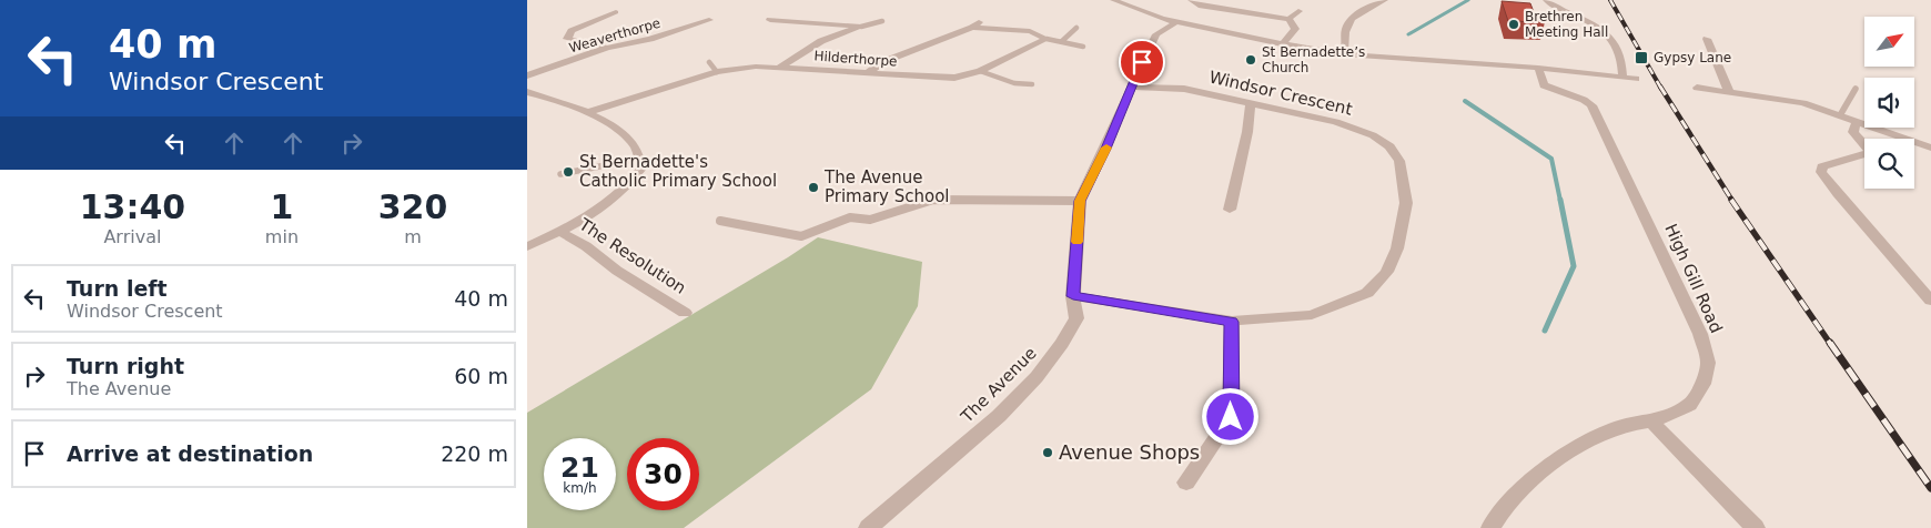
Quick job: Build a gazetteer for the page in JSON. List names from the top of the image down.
{
  "streets": {
    "street": [
      "Weaverthorpe",
      "Hilderthorpe",
      "Windsor Crescent",
      "The Resolution",
      "High Gill Road",
      "The Avenue"
    ]
  },
  "crossings": [
    ["Windsor Crescent", "The Avenue"]
  ],
  "places": {
    "other": [
      "Brethren Meeting Hall",
      "St Bernadette’s Church",
      "St Bernadette's Catholic Primary School",
      "The Avenue Primary School",
      "Avenue Shops"
    ],
    "transit": ["Gypsy Lane"]
  },
  "north": "top right",
  "page": {
    "turn": ["40 m", "Windsor Crescent"],
    "eta": [
      "13:40",
      "Arrival",
      "1",
      "min",
      "320",
      "m"
    ],
    "list": [
      {
        "name": "Turn left",
        "note": "Windsor Crescent",
        "value": "40 m"
      },
      {
        "name": "Turn right",
        "note": "The Avenue",
        "value": "60 m"
      },
      {
        "name": "Arrive at destination",
        "value": "220 m"
      }
    ],
    "speed": "21 km/h",
    "limit": "30"
  }
}
